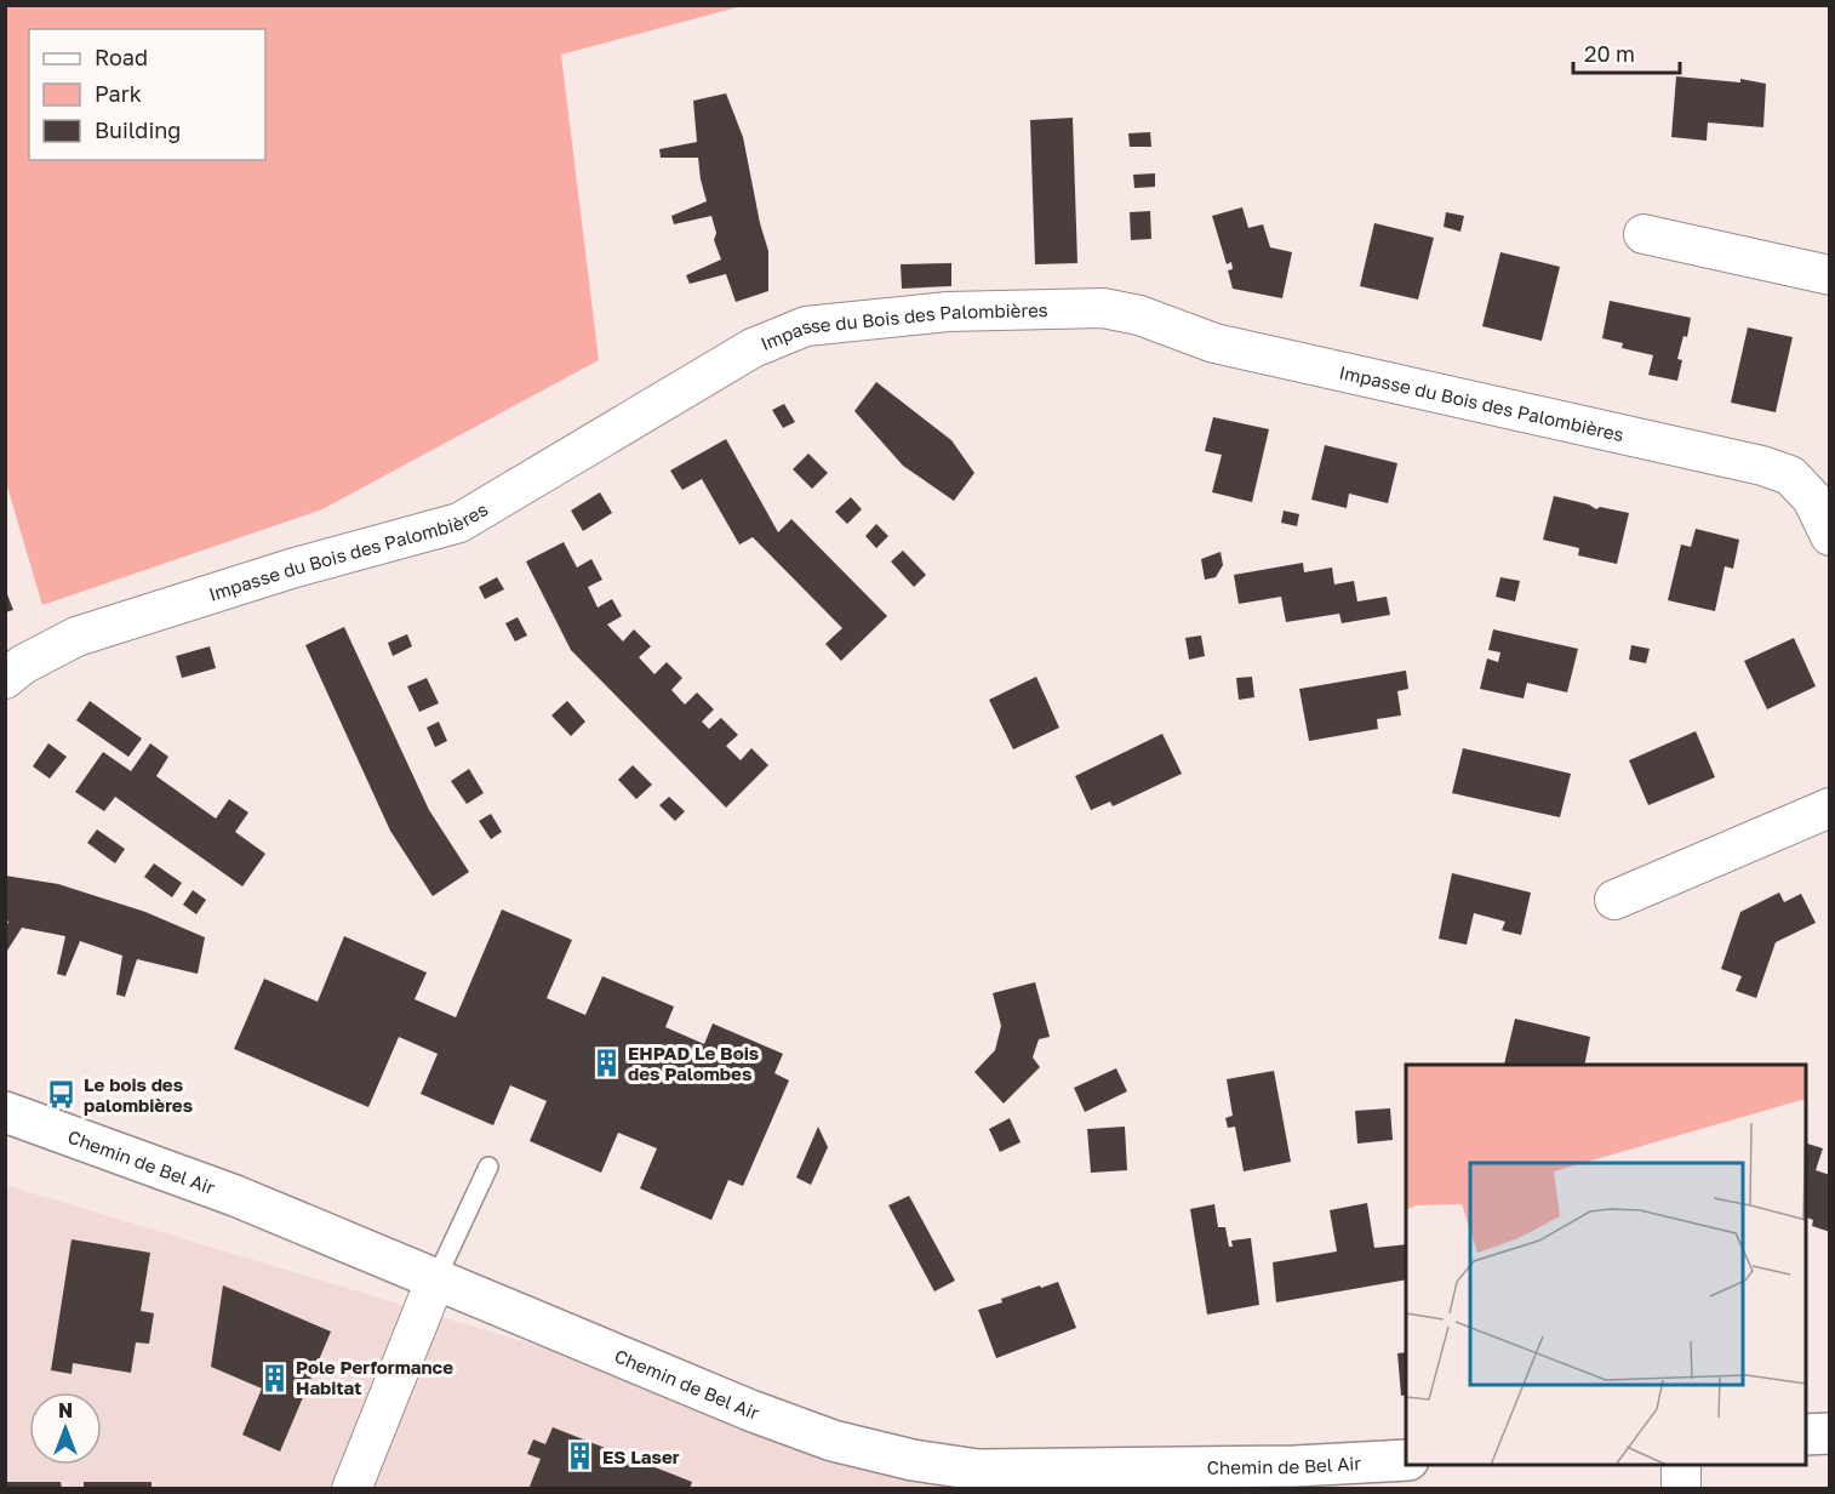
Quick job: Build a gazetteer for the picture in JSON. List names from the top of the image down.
{
  "streets": {
    "street": ["Impasse du Bois des Palombières", "Chemin de Bel Air"]
  },
  "places": {
    "building": ["EHPAD Le Bois des Palombes", "Pole Performance Habitat", "ES Laser"],
    "bus stop": ["Le bois des palombières"]
  },
  "legend": ["Road", "Park", "Building"],
  "scale_bar": "20 m",
  "north": "top"
}
